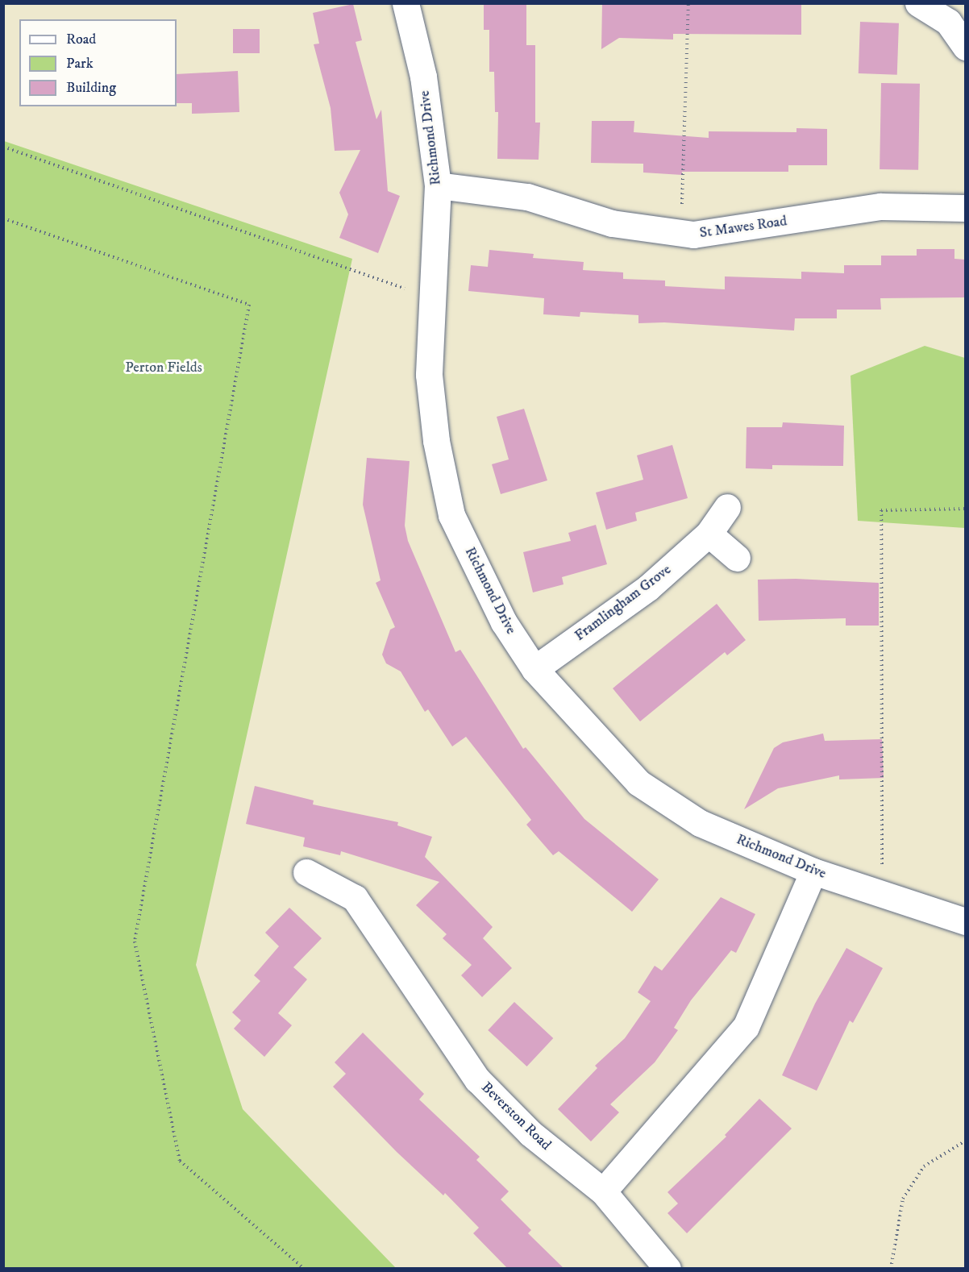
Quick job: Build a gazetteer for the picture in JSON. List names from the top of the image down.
{
  "streets": {
    "street": [
      "Richmond Drive",
      "St Mawes Road",
      "Framlingham Grove",
      "Beverston Road"
    ]
  },
  "crossings": [
    ["Richmond Drive", "St Mawes Road"],
    ["Richmond Drive", "Framlingham Grove"]
  ],
  "parks": ["Perton Fields"],
  "legend": ["Road", "Park", "Building"]
}
